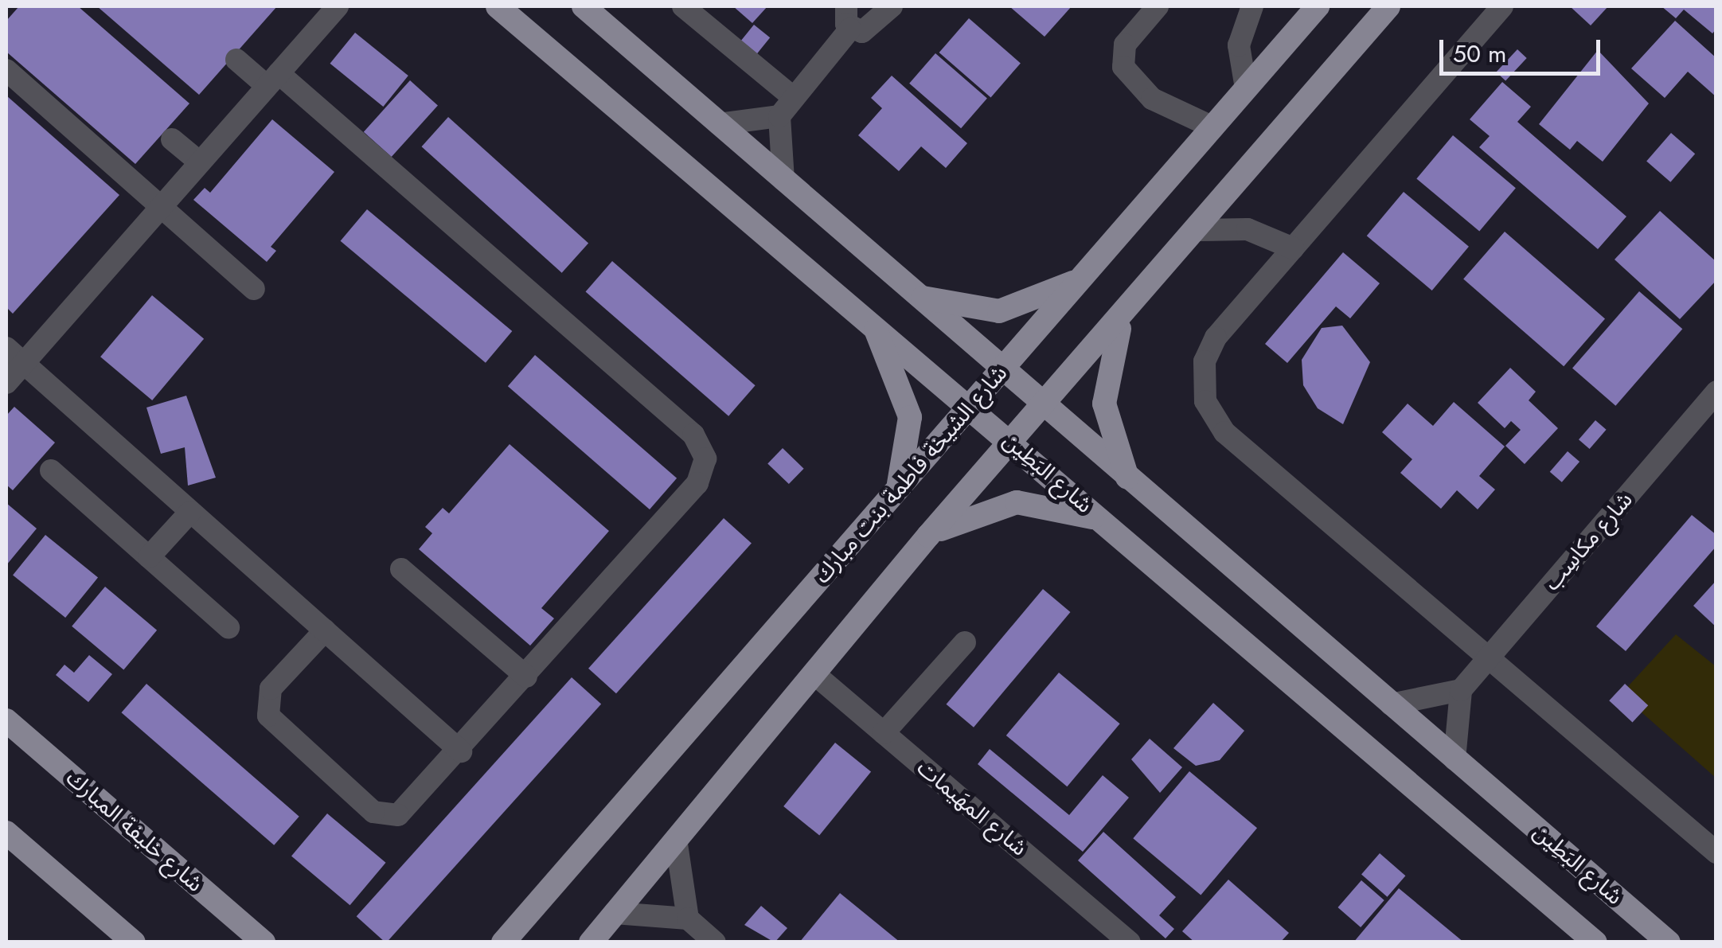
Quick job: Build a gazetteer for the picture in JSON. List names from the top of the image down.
{
  "streets": {
    "main road": ["شارع البَطِين", "شارع الشيخة فاطمة بنت مبارك", "شارع خليفة المبارك"],
    "street": ["شارع مكاسِب", "شارع المهَيمات"]
  },
  "crossings": [
    ["شارع البَطِين", "شارع الشيخة فاطمة بنت مبارك"]
  ],
  "scale_bar": "50 m"
}
